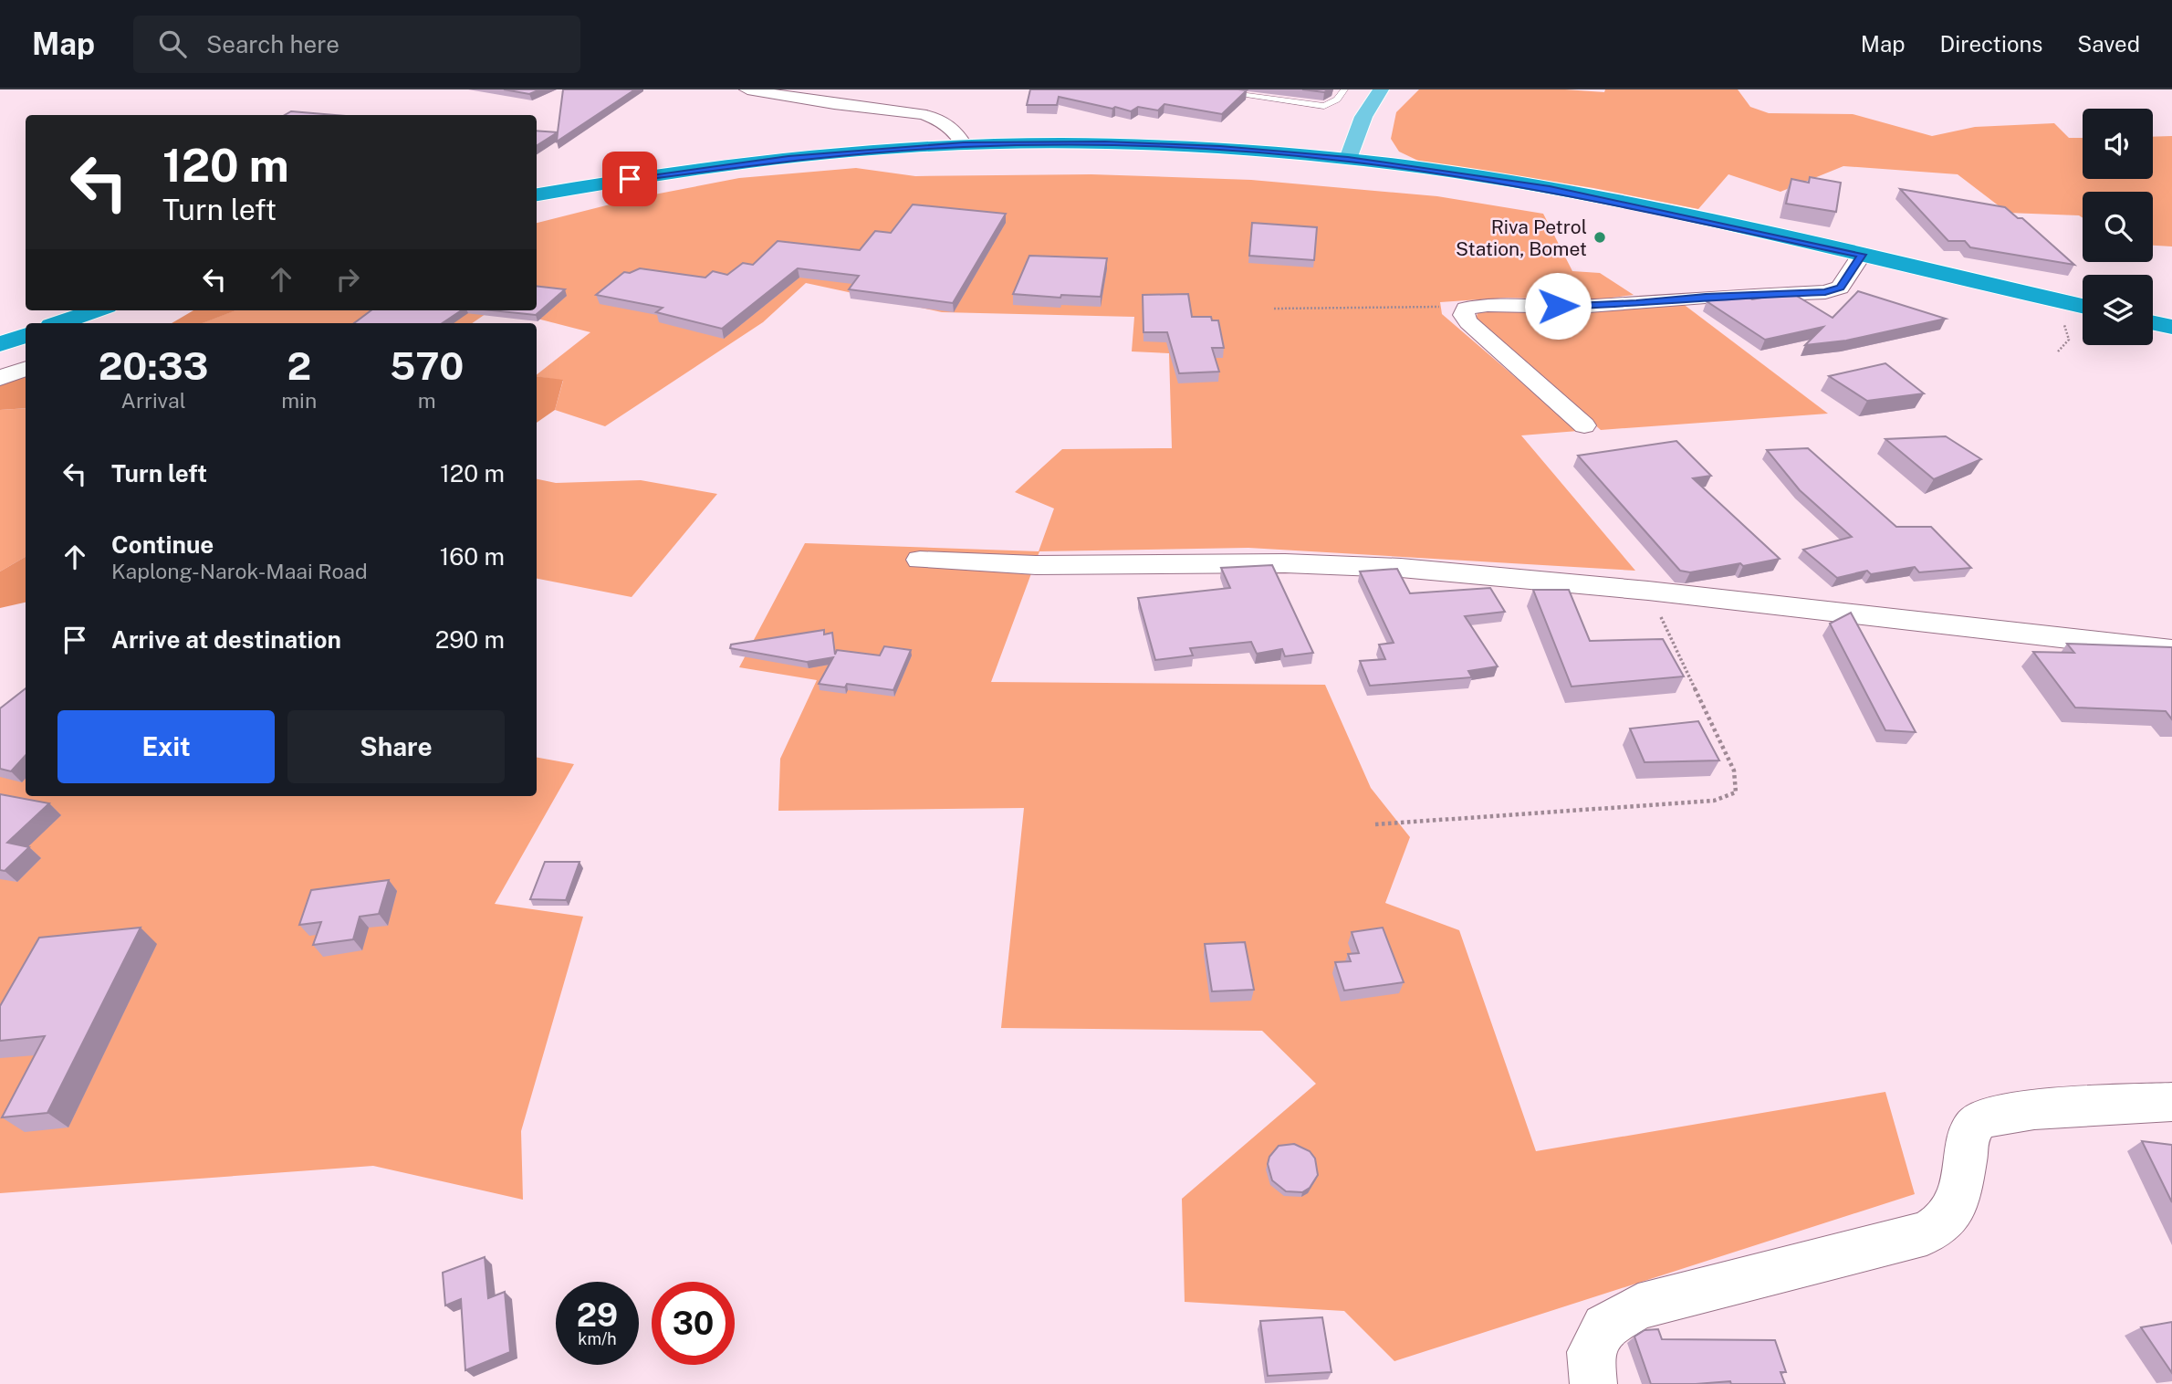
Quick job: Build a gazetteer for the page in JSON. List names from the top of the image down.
{
  "places": ["Riva Petrol Station, Bomet"],
  "page": {
    "header": "Map",
    "search": "Search here",
    "nav": ["Map", "Directions", "Saved"],
    "turn": ["120 m", "Turn left"],
    "eta": [
      "20:33",
      "Arrival",
      "2",
      "min",
      "570",
      "m"
    ],
    "list": [
      {
        "name": "Turn left",
        "value": "120 m"
      },
      {
        "name": "Continue",
        "note": "Kaplong-Narok-Maai Road",
        "value": "160 m"
      },
      {
        "name": "Arrive at destination",
        "value": "290 m"
      }
    ],
    "buttons": ["Exit", "Share"],
    "speed": "29 km/h",
    "limit": "30"
  }
}
